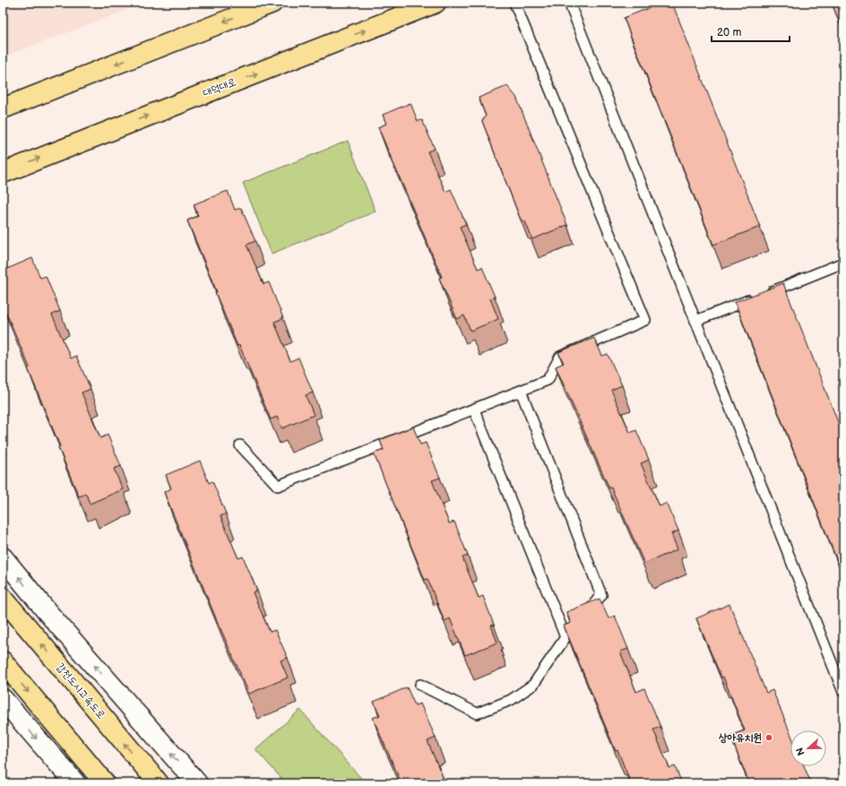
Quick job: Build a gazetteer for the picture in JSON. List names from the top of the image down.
{
  "streets": {
    "main road": ["대덕대로", "갑천도시고속도로"]
  },
  "places": ["상아유치원"],
  "scale_bar": "20 m",
  "north": "left"
}
